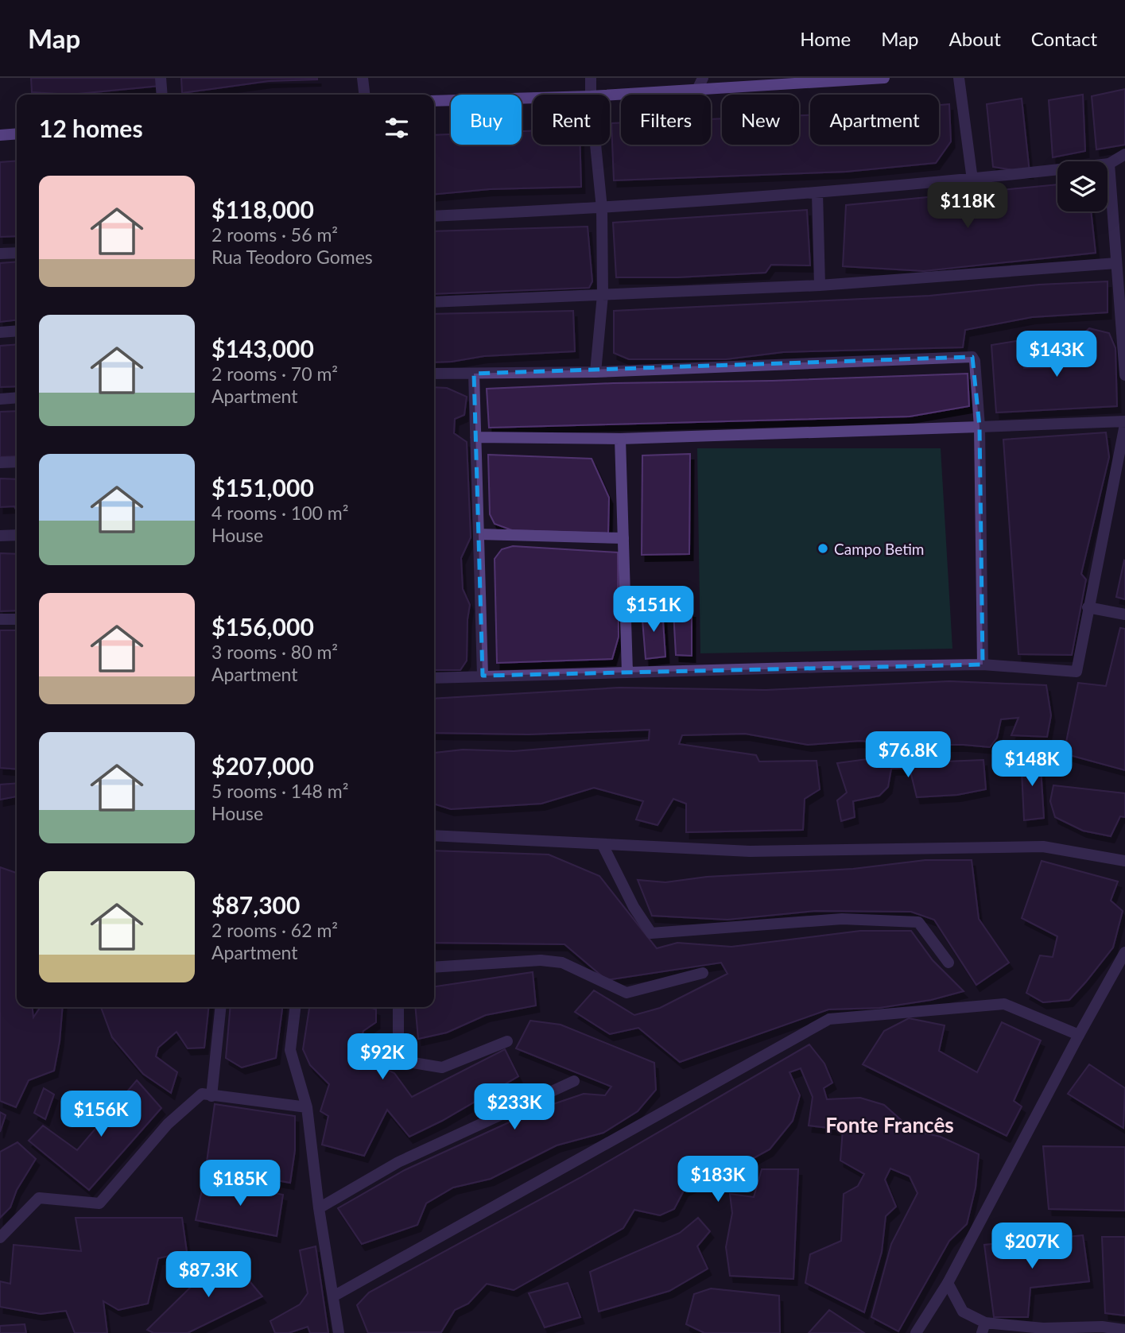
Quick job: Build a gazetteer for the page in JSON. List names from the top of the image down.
{
  "districts": ["Fonte Francês"],
  "places": ["Campo Betim"],
  "page": {
    "header": "Map",
    "nav": [
      "Home",
      "Map",
      "About",
      "Contact"
    ],
    "chip": [
      "Buy",
      "Rent",
      "Filters",
      "New",
      "Apartment"
    ],
    "heading": "12 homes",
    "list": [
      {
        "name": "$118,000",
        "note": "2 rooms · 56 m² · Rua Teodoro Gomes"
      },
      {
        "name": "$143,000",
        "note": "2 rooms · 70 m² · Apartment"
      },
      {
        "name": "$151,000",
        "note": "4 rooms · 100 m² · House"
      },
      {
        "name": "$156,000",
        "note": "3 rooms · 80 m² · Apartment"
      },
      {
        "name": "$207,000",
        "note": "5 rooms · 148 m² · House"
      },
      {
        "name": "$87,300",
        "note": "2 rooms · 62 m² · Apartment"
      }
    ],
    "price": [
      "$118K",
      "$143K",
      "$151K",
      "$76.8K",
      "$148K",
      "$92K",
      "$233K",
      "$156K",
      "$183K",
      "$185K",
      "$207K",
      "$87.3K"
    ]
  }
}
